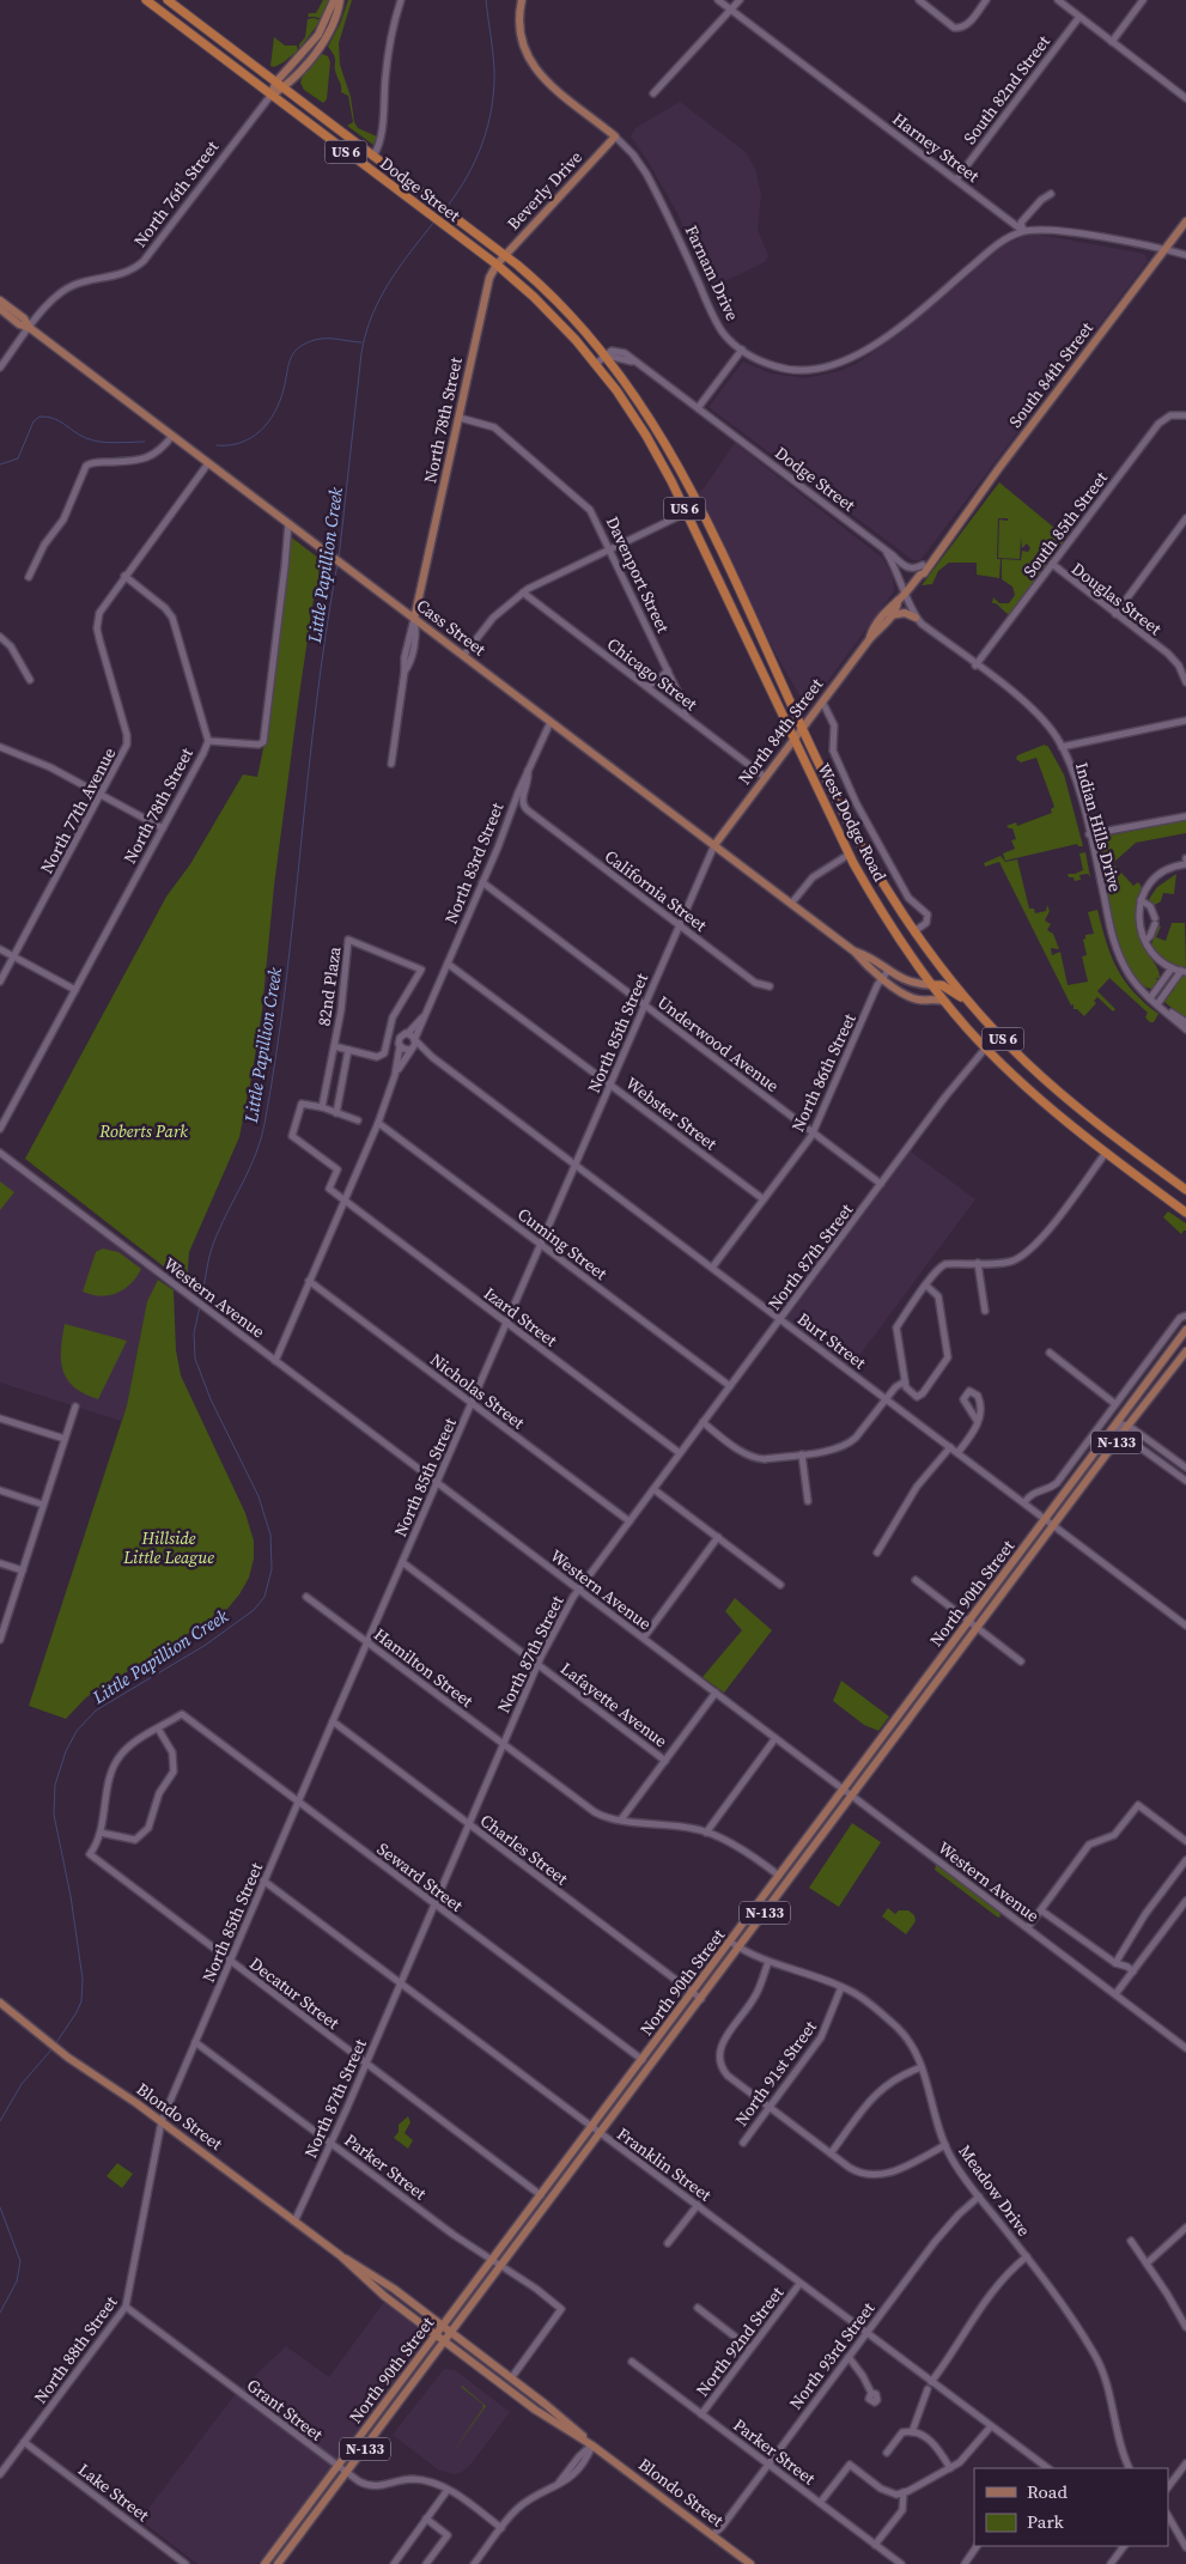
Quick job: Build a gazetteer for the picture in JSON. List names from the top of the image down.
{
  "streets": {
    "highway": ["US 6", "Dodge Street", "West Dodge Road"],
    "main road": [
      "Beverly Drive",
      "North 76th Street",
      "Farnam Drive",
      "South 84th Street",
      "North 78th Street",
      "Cass Street",
      "North 84th Street",
      "N-133",
      "North 90th Street",
      "Blondo Street"
    ],
    "street": [
      "South 82nd Street",
      "Harney Street",
      "South 85th Street",
      "Davenport Street",
      "Douglas Street",
      "Chicago Street",
      "North 77th Avenue",
      "Indian Hills Drive",
      "North 83rd Street",
      "California Street",
      "82nd Plaza",
      "North 85th Street",
      "Underwood Avenue",
      "North 86th Street",
      "Webster Street",
      "Cuming Street",
      "North 87th Street",
      "Western Avenue",
      "Izard Street",
      "Burt Street",
      "Nicholas Street",
      "Hamilton Street",
      "Lafayette Avenue",
      "Charles Street",
      "Seward Street",
      "Decatur Street",
      "North 91st Street",
      "Franklin Street",
      "Parker Street",
      "Meadow Drive",
      "North 92nd Street",
      "North 88th Street",
      "North 93rd Street",
      "Grant Street",
      "Lake Street"
    ]
  },
  "crossings": [
    ["South 82nd Street", "Harney Street"],
    ["Harney Street", "Farnam Drive"],
    ["Dodge Street", "Beverly Drive"],
    ["Dodge Street", "North 76th Street"],
    ["Dodge Street", "South 84th Street"],
    ["Dodge Street", "North 78th Street"],
    ["Dodge Street", "North 84th Street"],
    ["Dodge Street", "West Dodge Road"],
    ["Beverly Drive", "Farnam Drive"],
    ["Beverly Drive", "North 78th Street"],
    ["North 76th Street", "Cass Street"],
    ["South 84th Street", "North 84th Street"],
    ["North 78th Street", "Davenport Street"],
    ["North 78th Street", "Cass Street"],
    ["South 85th Street", "Douglas Street"],
    ["South 85th Street", "Indian Hills Drive"],
    ["Davenport Street", "Chicago Street"],
    ["Cass Street", "North 84th Street"],
    ["Cass Street", "North 77th Avenue"],
    ["Cass Street", "West Dodge Road"],
    ["Cass Street", "North 83rd Street"],
    ["Cass Street", "North 85th Street"],
    ["Cass Street", "North 86th Street"],
    ["Chicago Street", "North 84th Street"],
    ["North 84th Street", "West Dodge Road"],
    ["North 84th Street", "North 85th Street"],
    ["West Dodge Road", "North 87th Street"],
    ["North 83rd Street", "Underwood Avenue"],
    ["North 83rd Street", "Webster Street"],
    ["North 83rd Street", "Burt Street"],
    ["California Street", "North 85th Street"],
    ["North 85th Street", "Underwood Avenue"],
    ["North 85th Street", "Webster Street"],
    ["North 85th Street", "Cuming Street"],
    ["North 85th Street", "Western Avenue"],
    ["North 85th Street", "Izard Street"],
    ["North 85th Street", "Burt Street"],
    ["North 85th Street", "Nicholas Street"],
    ["North 85th Street", "Hamilton Street"],
    ["North 85th Street", "Lafayette Avenue"],
    ["North 85th Street", "Charles Street"],
    ["North 85th Street", "Seward Street"],
    ["North 85th Street", "Decatur Street"],
    ["North 85th Street", "Blondo Street"],
    ["North 85th Street", "Franklin Street"],
    ["North 85th Street", "Parker Street"],
    ["North 85th Street", "North 88th Street"],
    ["Underwood Avenue", "North 86th Street"],
    ["Underwood Avenue", "North 87th Street"],
    ["North 86th Street", "Webster Street"],
    ["North 86th Street", "Burt Street"],
    ["Cuming Street", "North 87th Street"],
    ["North 87th Street", "Western Avenue"],
    ["North 87th Street", "Izard Street"],
    ["North 87th Street", "Burt Street"],
    ["North 87th Street", "Nicholas Street"],
    ["North 87th Street", "Hamilton Street"],
    ["North 87th Street", "Lafayette Avenue"],
    ["North 87th Street", "Charles Street"],
    ["North 87th Street", "Seward Street"],
    ["North 87th Street", "Decatur Street"],
    ["North 87th Street", "Blondo Street"],
    ["North 87th Street", "Franklin Street"],
    ["North 87th Street", "Parker Street"],
    ["Western Avenue", "North 90th Street"],
    ["Burt Street", "North 90th Street"],
    ["North 90th Street", "Hamilton Street"],
    ["North 90th Street", "Charles Street"],
    ["North 90th Street", "Seward Street"],
    ["North 90th Street", "Decatur Street"],
    ["North 90th Street", "Blondo Street"],
    ["North 90th Street", "Franklin Street"],
    ["North 90th Street", "Parker Street"],
    ["North 90th Street", "Meadow Drive"],
    ["North 90th Street", "Grant Street"],
    ["North 91st Street", "Meadow Drive"],
    ["Blondo Street", "Parker Street"],
    ["Blondo Street", "North 88th Street"],
    ["Blondo Street", "North 93rd Street"],
    ["Franklin Street", "North 92nd Street"],
    ["Franklin Street", "North 93rd Street"],
    ["Parker Street", "North 92nd Street"],
    ["Parker Street", "North 93rd Street"],
    ["Meadow Drive", "North 93rd Street"],
    ["North 88th Street", "Grant Street"],
    ["North 88th Street", "Lake Street"]
  ],
  "water": ["Little Papillion Creek"],
  "parks": ["Roberts Park", "Hillside Little League"],
  "legend": ["Road", "Park"]
}
